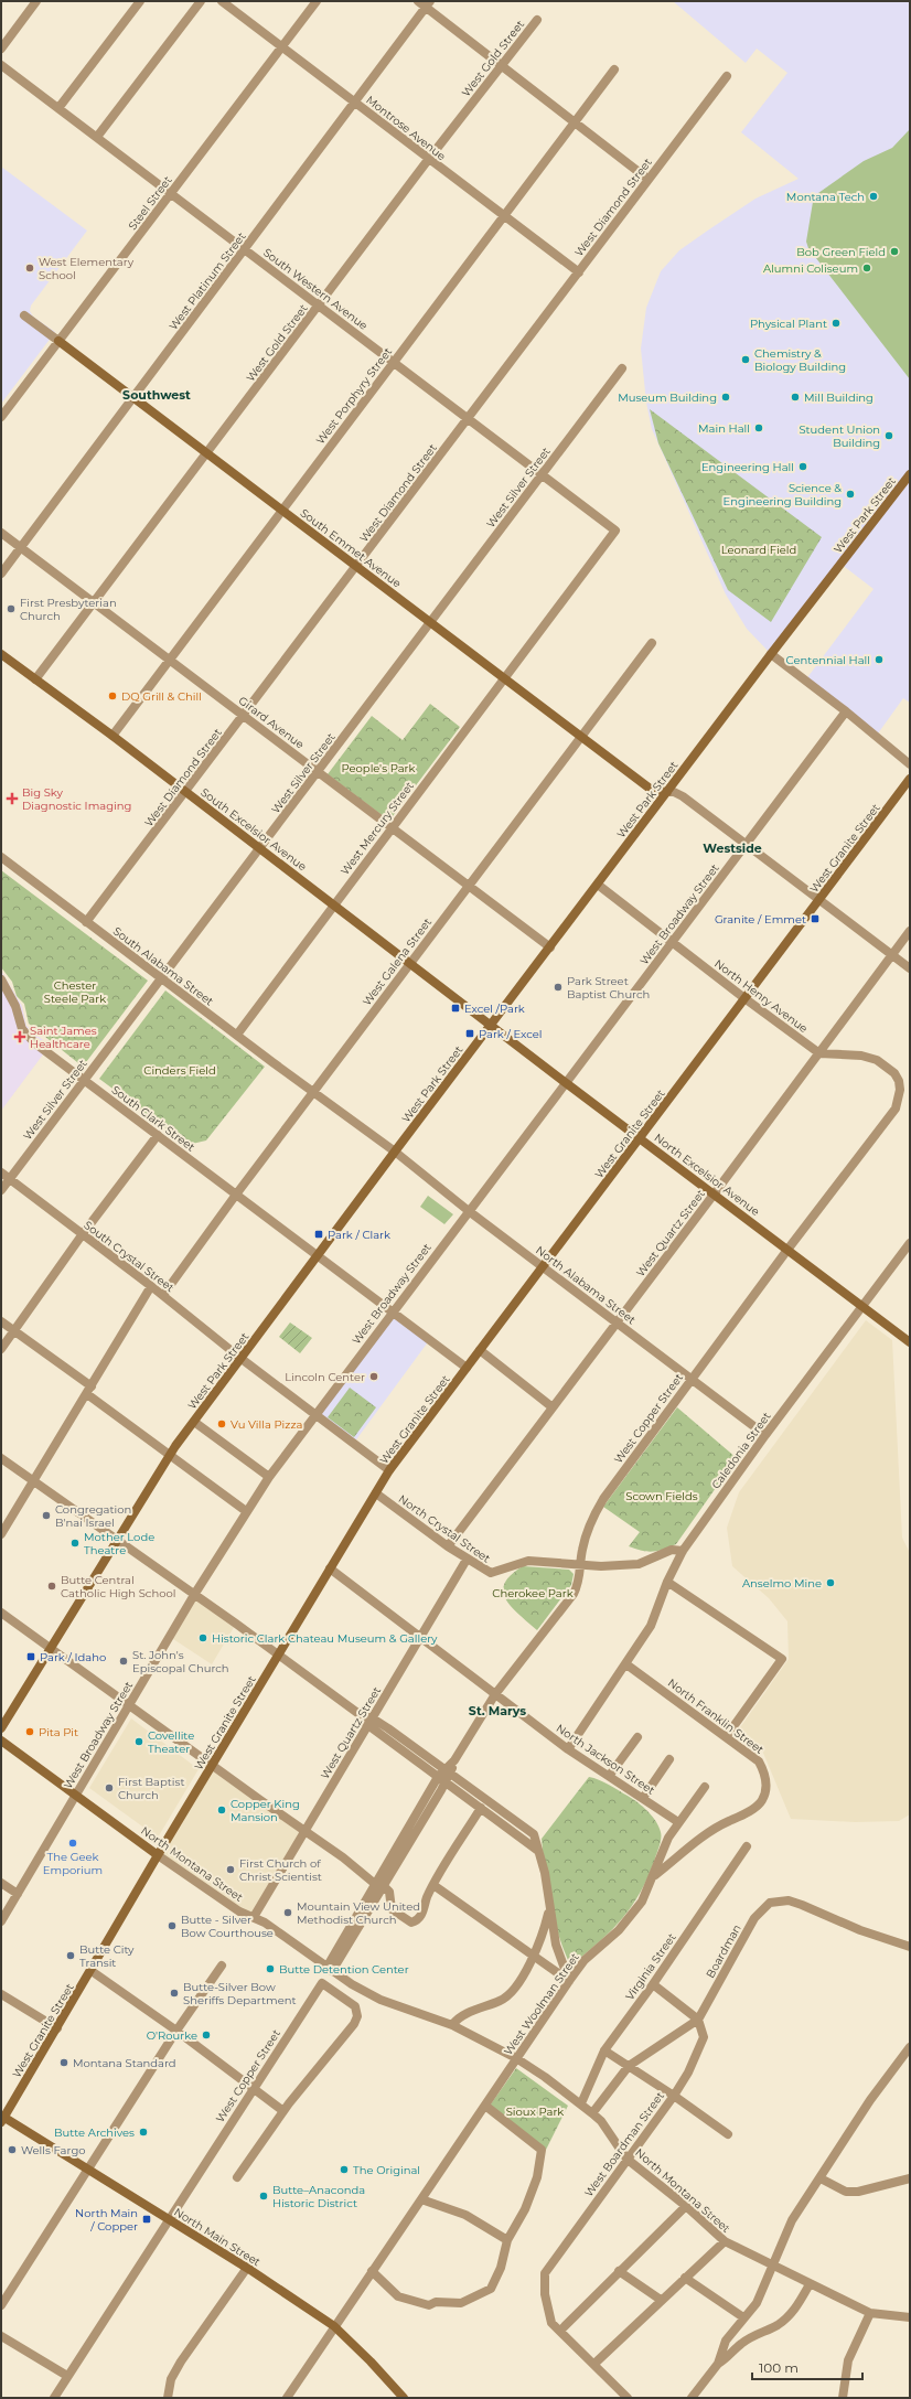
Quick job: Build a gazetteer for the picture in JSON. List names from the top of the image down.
{
  "streets": {
    "street": [
      "West Gold Street",
      "Montrose Avenue",
      "Steel Street",
      "West Diamond Street",
      "West Platinum Street",
      "South Western Avenue",
      "West Porphyry Street",
      "West Silver Street",
      "West Park Street",
      "South Emmet Avenue",
      "Girard Avenue",
      "West Mercury Street",
      "South Excelsior Avenue",
      "West Granite Street",
      "West Broadway Street",
      "West Galena Street",
      "South Alabama Street",
      "North Henry Avenue",
      "South Clark Street",
      "North Excelsior Avenue",
      "West Quartz Street",
      "South Crystal Street",
      "North Alabama Street",
      "West Copper Street",
      "Caledonia Street",
      "North Crystal Street",
      "North Franklin Street",
      "North Jackson Street",
      "North Montana Street",
      "Boardman",
      "Virginia Street",
      "West Woolman Street",
      "West Boardman Street",
      "North Main Street"
    ]
  },
  "crossings": [
    ["West Gold Street", "Montrose Avenue"],
    ["West Gold Street", "South Western Avenue"],
    ["West Gold Street", "South Emmet Avenue"],
    ["West Gold Street", "Girard Avenue"],
    ["West Gold Street", "South Excelsior Avenue"],
    ["Montrose Avenue", "Steel Street"],
    ["Montrose Avenue", "West Diamond Street"],
    ["Montrose Avenue", "West Platinum Street"],
    ["Montrose Avenue", "West Porphyry Street"],
    ["Steel Street", "South Western Avenue"],
    ["Steel Street", "South Emmet Avenue"],
    ["West Diamond Street", "South Western Avenue"],
    ["West Diamond Street", "South Emmet Avenue"],
    ["West Diamond Street", "Girard Avenue"],
    ["West Diamond Street", "South Excelsior Avenue"],
    ["West Diamond Street", "South Alabama Street"],
    ["West Platinum Street", "South Western Avenue"],
    ["West Platinum Street", "South Emmet Avenue"],
    ["West Platinum Street", "Girard Avenue"],
    ["South Western Avenue", "West Porphyry Street"],
    ["South Western Avenue", "West Silver Street"],
    ["South Western Avenue", "West Mercury Street"],
    ["West Porphyry Street", "South Emmet Avenue"],
    ["West Porphyry Street", "Girard Avenue"],
    ["West Porphyry Street", "South Excelsior Avenue"],
    ["West Silver Street", "South Emmet Avenue"],
    ["West Silver Street", "Girard Avenue"],
    ["West Silver Street", "South Excelsior Avenue"],
    ["West Silver Street", "South Alabama Street"],
    ["West Silver Street", "South Clark Street"],
    ["West Silver Street", "South Crystal Street"],
    ["West Park Street", "South Emmet Avenue"],
    ["West Park Street", "Girard Avenue"],
    ["West Park Street", "South Excelsior Avenue"],
    ["West Park Street", "South Alabama Street"],
    ["West Park Street", "North Henry Avenue"],
    ["West Park Street", "South Clark Street"],
    ["West Park Street", "North Excelsior Avenue"],
    ["West Park Street", "South Crystal Street"],
    ["West Park Street", "North Alabama Street"],
    ["South Emmet Avenue", "West Mercury Street"],
    ["South Emmet Avenue", "West Galena Street"],
    ["Girard Avenue", "West Mercury Street"],
    ["Girard Avenue", "West Galena Street"],
    ["West Mercury Street", "South Excelsior Avenue"],
    ["West Mercury Street", "South Alabama Street"],
    ["South Excelsior Avenue", "West Galena Street"],
    ["South Excelsior Avenue", "North Excelsior Avenue"],
    ["West Granite Street", "North Henry Avenue"],
    ["West Granite Street", "South Clark Street"],
    ["West Granite Street", "North Excelsior Avenue"],
    ["West Granite Street", "North Alabama Street"],
    ["West Granite Street", "North Crystal Street"],
    ["West Granite Street", "North Jackson Street"],
    ["West Granite Street", "North Montana Street"],
    ["West Granite Street", "North Main Street"],
    ["West Broadway Street", "North Henry Avenue"],
    ["West Broadway Street", "South Clark Street"],
    ["West Broadway Street", "North Excelsior Avenue"],
    ["West Broadway Street", "North Alabama Street"],
    ["West Broadway Street", "North Montana Street"],
    ["West Galena Street", "South Alabama Street"],
    ["West Galena Street", "South Clark Street"],
    ["West Galena Street", "South Crystal Street"],
    ["South Alabama Street", "North Alabama Street"],
    ["North Henry Avenue", "West Quartz Street"],
    ["North Henry Avenue", "West Copper Street"],
    ["North Excelsior Avenue", "West Quartz Street"],
    ["North Excelsior Avenue", "West Copper Street"],
    ["North Excelsior Avenue", "Caledonia Street"],
    ["West Quartz Street", "North Alabama Street"],
    ["West Quartz Street", "West Copper Street"],
    ["West Quartz Street", "North Crystal Street"],
    ["West Quartz Street", "North Jackson Street"],
    ["West Quartz Street", "North Montana Street"],
    ["North Alabama Street", "West Copper Street"],
    ["North Alabama Street", "Caledonia Street"],
    ["West Copper Street", "North Crystal Street"],
    ["West Copper Street", "North Jackson Street"],
    ["West Copper Street", "North Montana Street"],
    ["West Copper Street", "North Main Street"],
    ["Caledonia Street", "North Crystal Street"],
    ["Caledonia Street", "North Franklin Street"],
    ["Caledonia Street", "North Jackson Street"],
    ["North Franklin Street", "West Woolman Street"],
    ["North Jackson Street", "West Woolman Street"],
    ["North Montana Street", "Boardman"],
    ["North Montana Street", "Virginia Street"],
    ["North Montana Street", "West Woolman Street"],
    ["North Montana Street", "West Boardman Street"],
    ["Boardman", "West Boardman Street"],
    ["West Woolman Street", "North Main Street"]
  ],
  "districts": ["Southwest", "Westside", "St. Marys"],
  "parks": [
    "Leonard Field",
    "People's Park",
    "Chester Steele Park",
    "Cinders Field",
    "Scown Fields",
    "Cherokee Park",
    "Sioux Park"
  ],
  "places": {
    "other": [
      "Montana Tech",
      "Bob Green Field",
      "West Elementary School",
      "Alumni Coliseum",
      "Physical Plant",
      "Chemistry & Biology Building",
      "Museum Building",
      "Mill Building",
      "Main Hall",
      "Student Union Building",
      "Engineering Hall",
      "Science & Engineering Building",
      "First Presbyterian Church",
      "Centennial Hall",
      "DQ Grill & Chill",
      "Park Street Baptist Church",
      "Lincoln Center",
      "Vu Villa Pizza",
      "Congregation B'nai Israel",
      "Mother Lode Theatre",
      "Anselmo Mine",
      "Butte Central Catholic High School",
      "Historic Clark Chateau Museum & Gallery",
      "St. John's Episcopal Church",
      "Pita Pit",
      "Covellite Theater",
      "First Baptist Church",
      "Copper King Mansion",
      "The Geek Emporium",
      "First Church of Christ Scientist",
      "Mountain View United Methodist Church",
      "Butte - Silver Bow Courthouse",
      "Butte City Transit",
      "Butte Detention Center",
      "Butte-Silver Bow Sheriffs Department",
      "O'Rourke",
      "Montana Standard",
      "Butte Archives",
      "Wells Fargo",
      "The Original",
      "Butte–Anaconda Historic District"
    ],
    "health": ["Big Sky Diagnostic Imaging", "Saint James Healthcare"],
    "transit": [
      "Granite / Emmet",
      "Excel /Park",
      "Park / Excel",
      "Park / Clark",
      "Park / Idaho",
      "North Main / Copper"
    ]
  },
  "scale_bar": "100 m"
}
